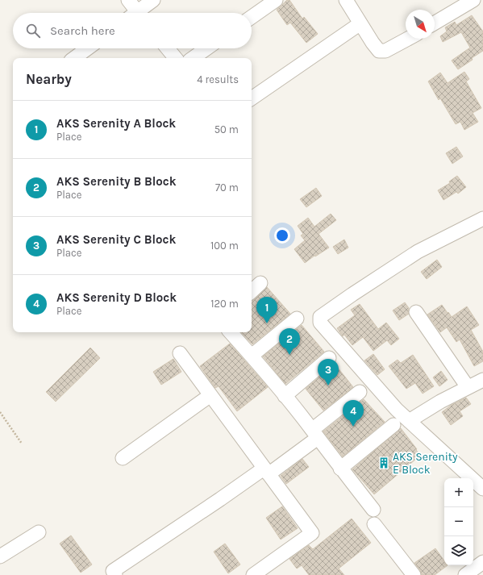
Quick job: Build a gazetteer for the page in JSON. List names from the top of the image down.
{
  "places": {
    "building": ["AKS Serenity E Block"]
  },
  "north": "bottom right",
  "page": {
    "search": "Search here",
    "heading": ["Nearby", "4 results"],
    "list": [
      {
        "mark": "1",
        "name": "AKS Serenity A Block",
        "note": "Place",
        "value": "50 m"
      },
      {
        "mark": "2",
        "name": "AKS Serenity B Block",
        "note": "Place",
        "value": "70 m"
      },
      {
        "mark": "3",
        "name": "AKS Serenity C Block",
        "note": "Place",
        "value": "100 m"
      },
      {
        "mark": "4",
        "name": "AKS Serenity D Block",
        "note": "Place",
        "value": "120 m"
      }
    ],
    "pins": [
      "1",
      "2",
      "3",
      "4"
    ],
    "map_buttons": ["+", "−"]
  }
}
